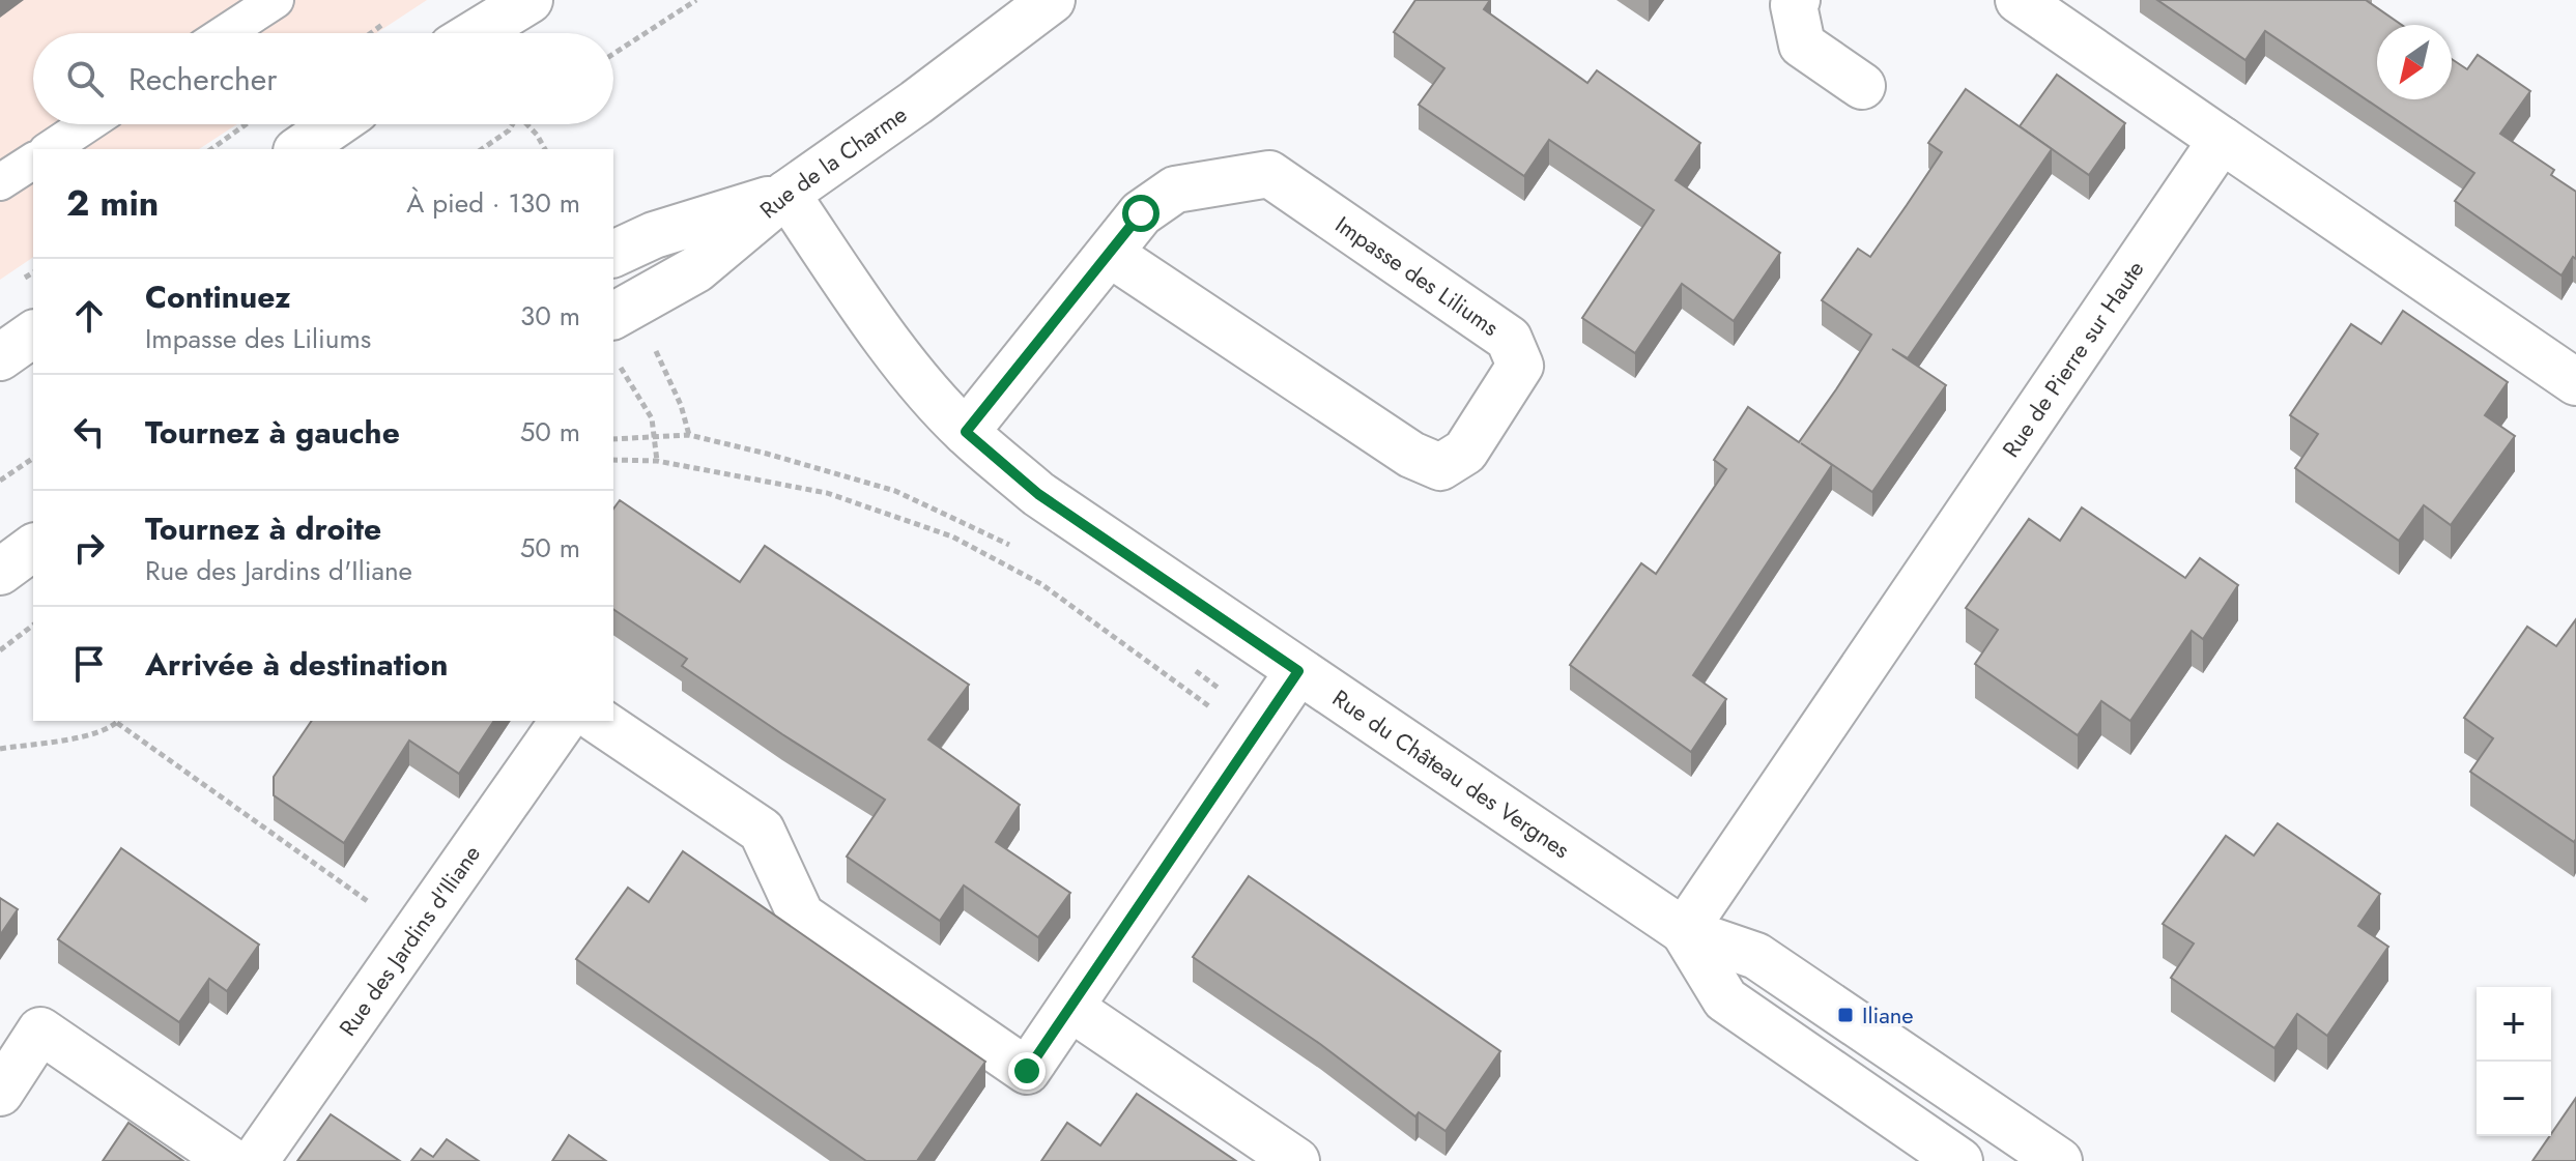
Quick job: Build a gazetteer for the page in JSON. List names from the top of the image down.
{
  "streets": {
    "street": [
      "Rue de la Charme",
      "Impasse des Liliums",
      "Rue de Pierre sur Haute",
      "Rue du Château des Vergnes",
      "Rue des Jardins d'Iliane"
    ]
  },
  "crossings": [
    ["Rue de la Charme", "Rue du Château des Vergnes"],
    ["Impasse des Liliums", "Rue du Château des Vergnes"],
    ["Rue de Pierre sur Haute", "Rue du Château des Vergnes"]
  ],
  "places": {
    "transit": ["Iliane"]
  },
  "north": "bottom left",
  "page": {
    "search": "Rechercher",
    "heading": ["2 min", "À pied · 130 m"],
    "list": [
      ["Continuez", "Impasse des Liliums", "30 m"],
      ["Tournez à gauche", "50 m"],
      ["Tournez à droite", "Rue des Jardins d'Iliane", "50 m"],
      "Arrivée à destination"
    ],
    "map_buttons": ["+", "−"]
  }
}
